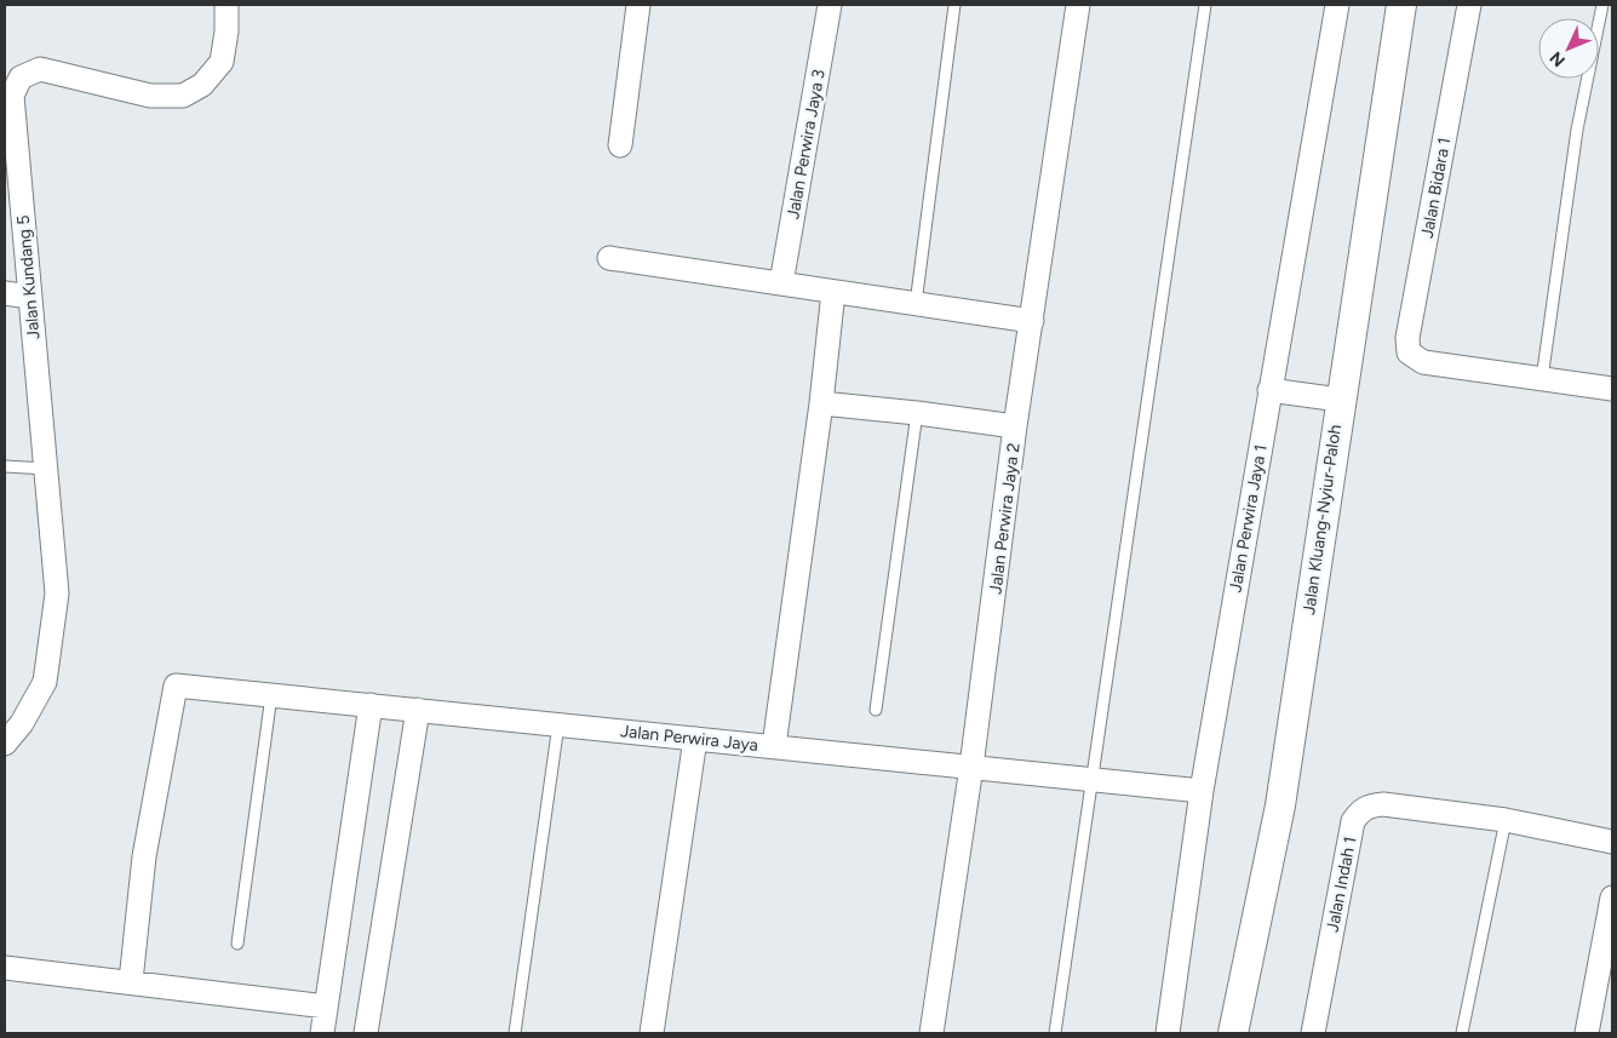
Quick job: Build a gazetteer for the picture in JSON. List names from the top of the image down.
{
  "streets": {
    "street": [
      "Jalan Perwira Jaya 3",
      "Jalan Bidara 1",
      "Jalan Kundang 5",
      "Jalan Perwira Jaya 2",
      "Jalan Perwira Jaya 1",
      "Jalan Kluang-Nyiur-Paloh",
      "Jalan Perwira Jaya",
      "Jalan Indah 1"
    ]
  },
  "crossings": [
    ["Jalan Perwira Jaya 2", "Jalan Perwira Jaya"],
    ["Jalan Perwira Jaya 1", "Jalan Perwira Jaya"]
  ],
  "north": "bottom left"
}
